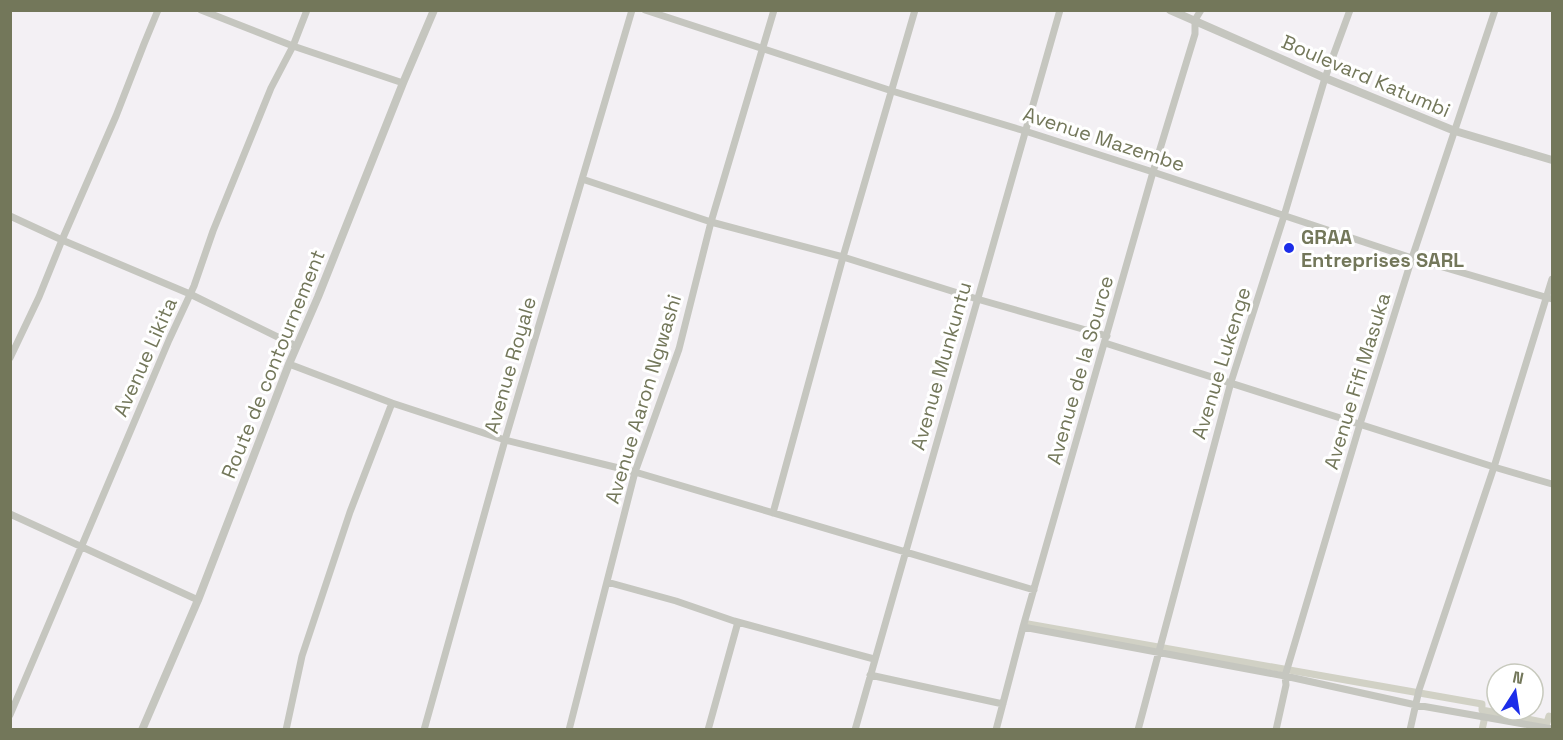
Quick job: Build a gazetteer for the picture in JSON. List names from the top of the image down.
{
  "streets": {
    "street": [
      "Boulevard Katumbi",
      "Avenue Mazembe",
      "Avenue Likita",
      "Avenue Lukenge",
      "Route de contournement",
      "Avenue Royale",
      "Avenue Munkuntu",
      "Avenue de la Source",
      "Avenue Fifi Masuka",
      "Avenue Aaron Ngwashi"
    ]
  },
  "crossings": [
    ["Boulevard Katumbi", "Avenue Lukenge"],
    ["Boulevard Katumbi", "Avenue de la Source"],
    ["Boulevard Katumbi", "Avenue Fifi Masuka"],
    ["Avenue Mazembe", "Avenue Lukenge"],
    ["Avenue Mazembe", "Avenue Munkuntu"],
    ["Avenue Mazembe", "Avenue de la Source"],
    ["Avenue Mazembe", "Avenue Fifi Masuka"],
    ["Avenue Mazembe", "Avenue Aaron Ngwashi"]
  ],
  "places": ["GRAA Entreprises SARL"],
  "north": "top"
}
